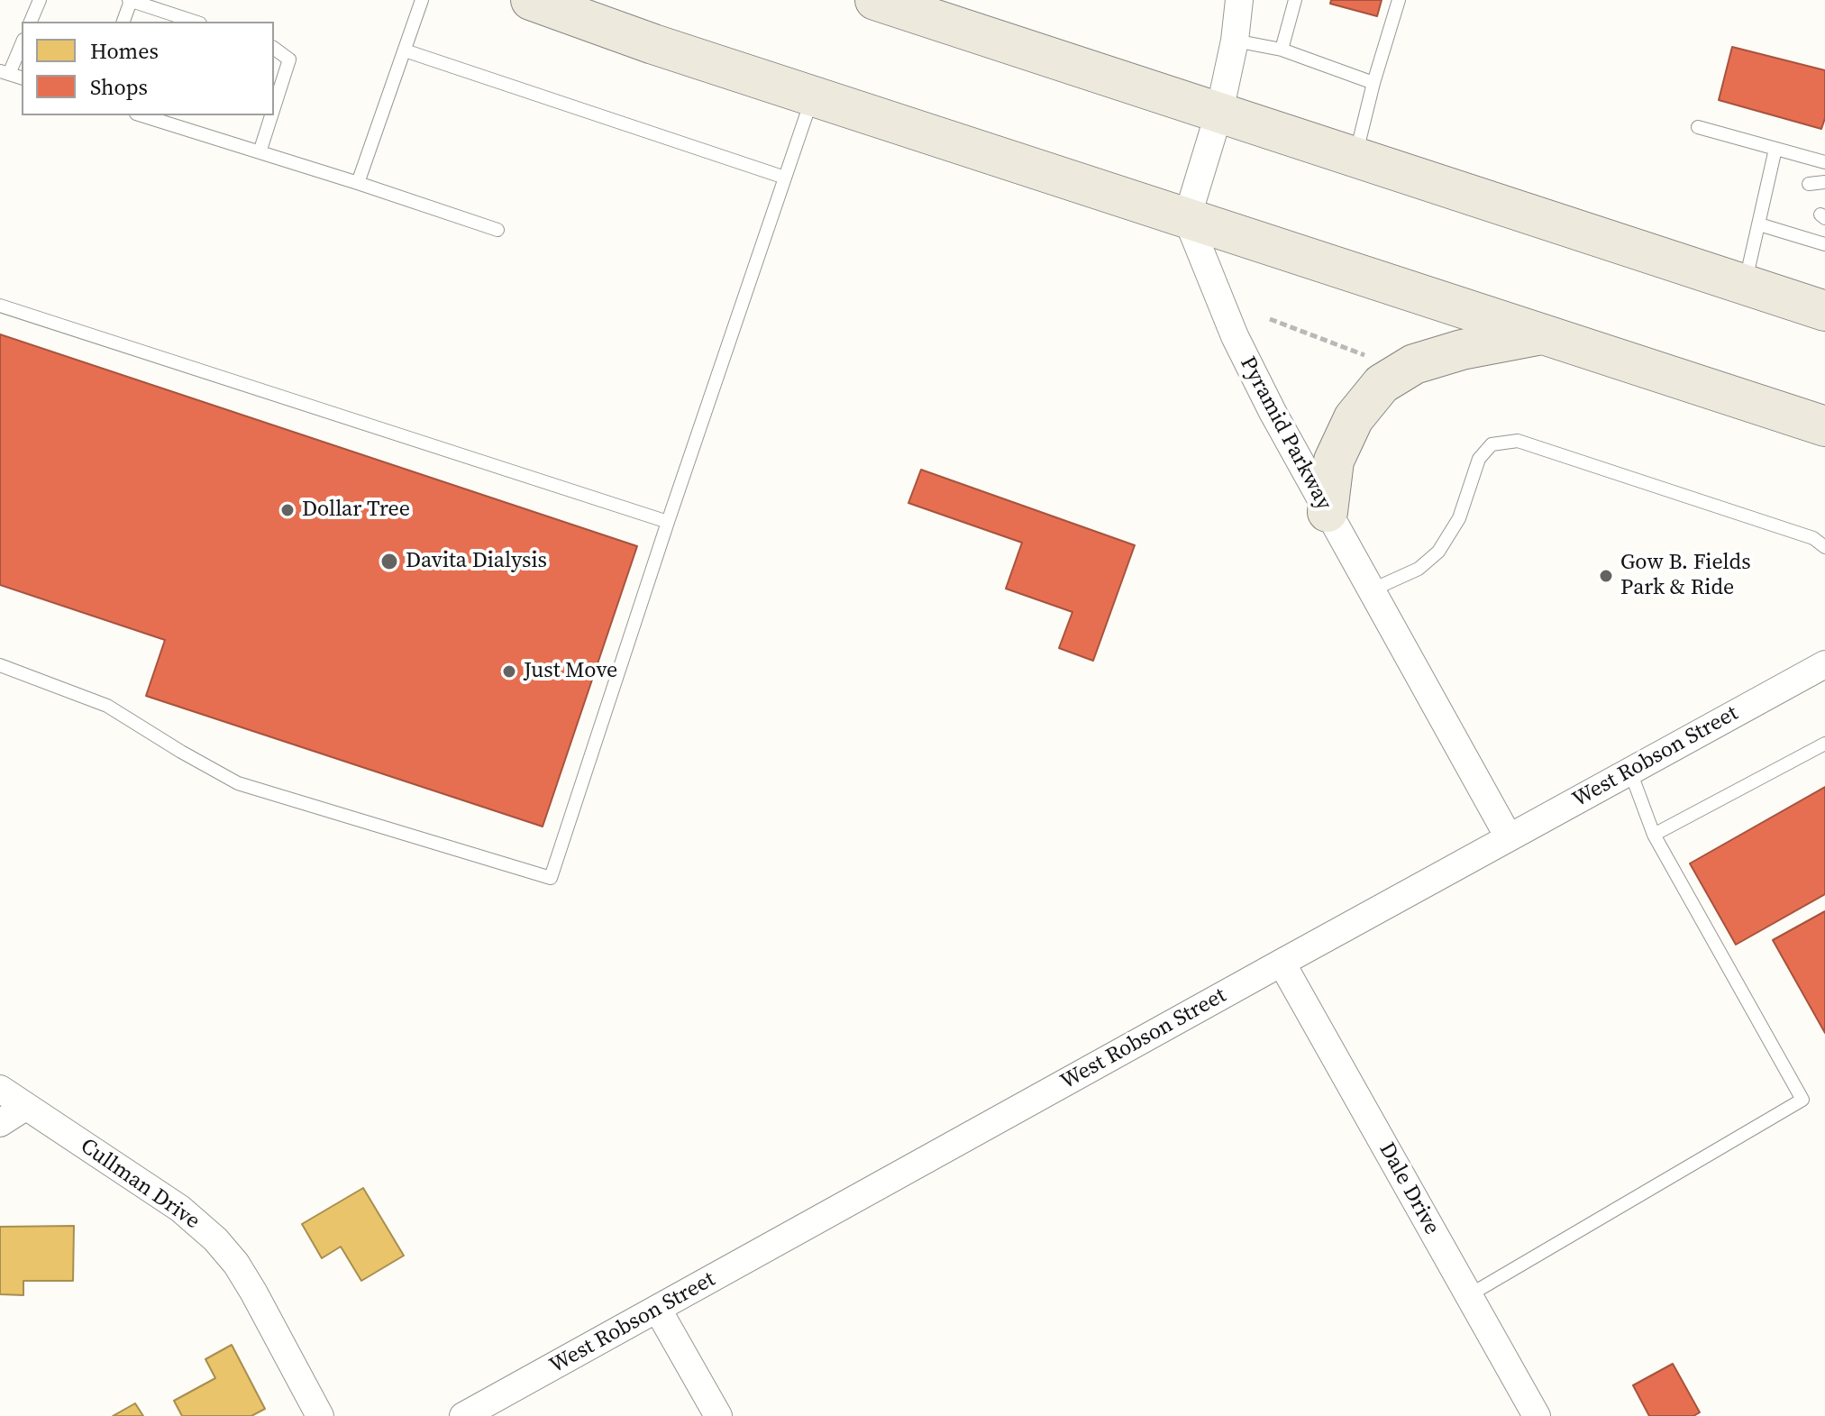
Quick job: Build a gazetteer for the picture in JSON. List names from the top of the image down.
{
  "streets": {
    "street": [
      "Pyramid Parkway",
      "West Robson Street",
      "Cullman Drive",
      "Dale Drive"
    ]
  },
  "crossings": [
    ["Pyramid Parkway", "West Robson Street"],
    ["West Robson Street", "Dale Drive"]
  ],
  "places": [
    "Dollar Tree",
    "Davita Dialysis",
    "Gow B. Fields Park & Ride",
    "Just Move"
  ],
  "legend": ["Homes", "Shops"]
}
